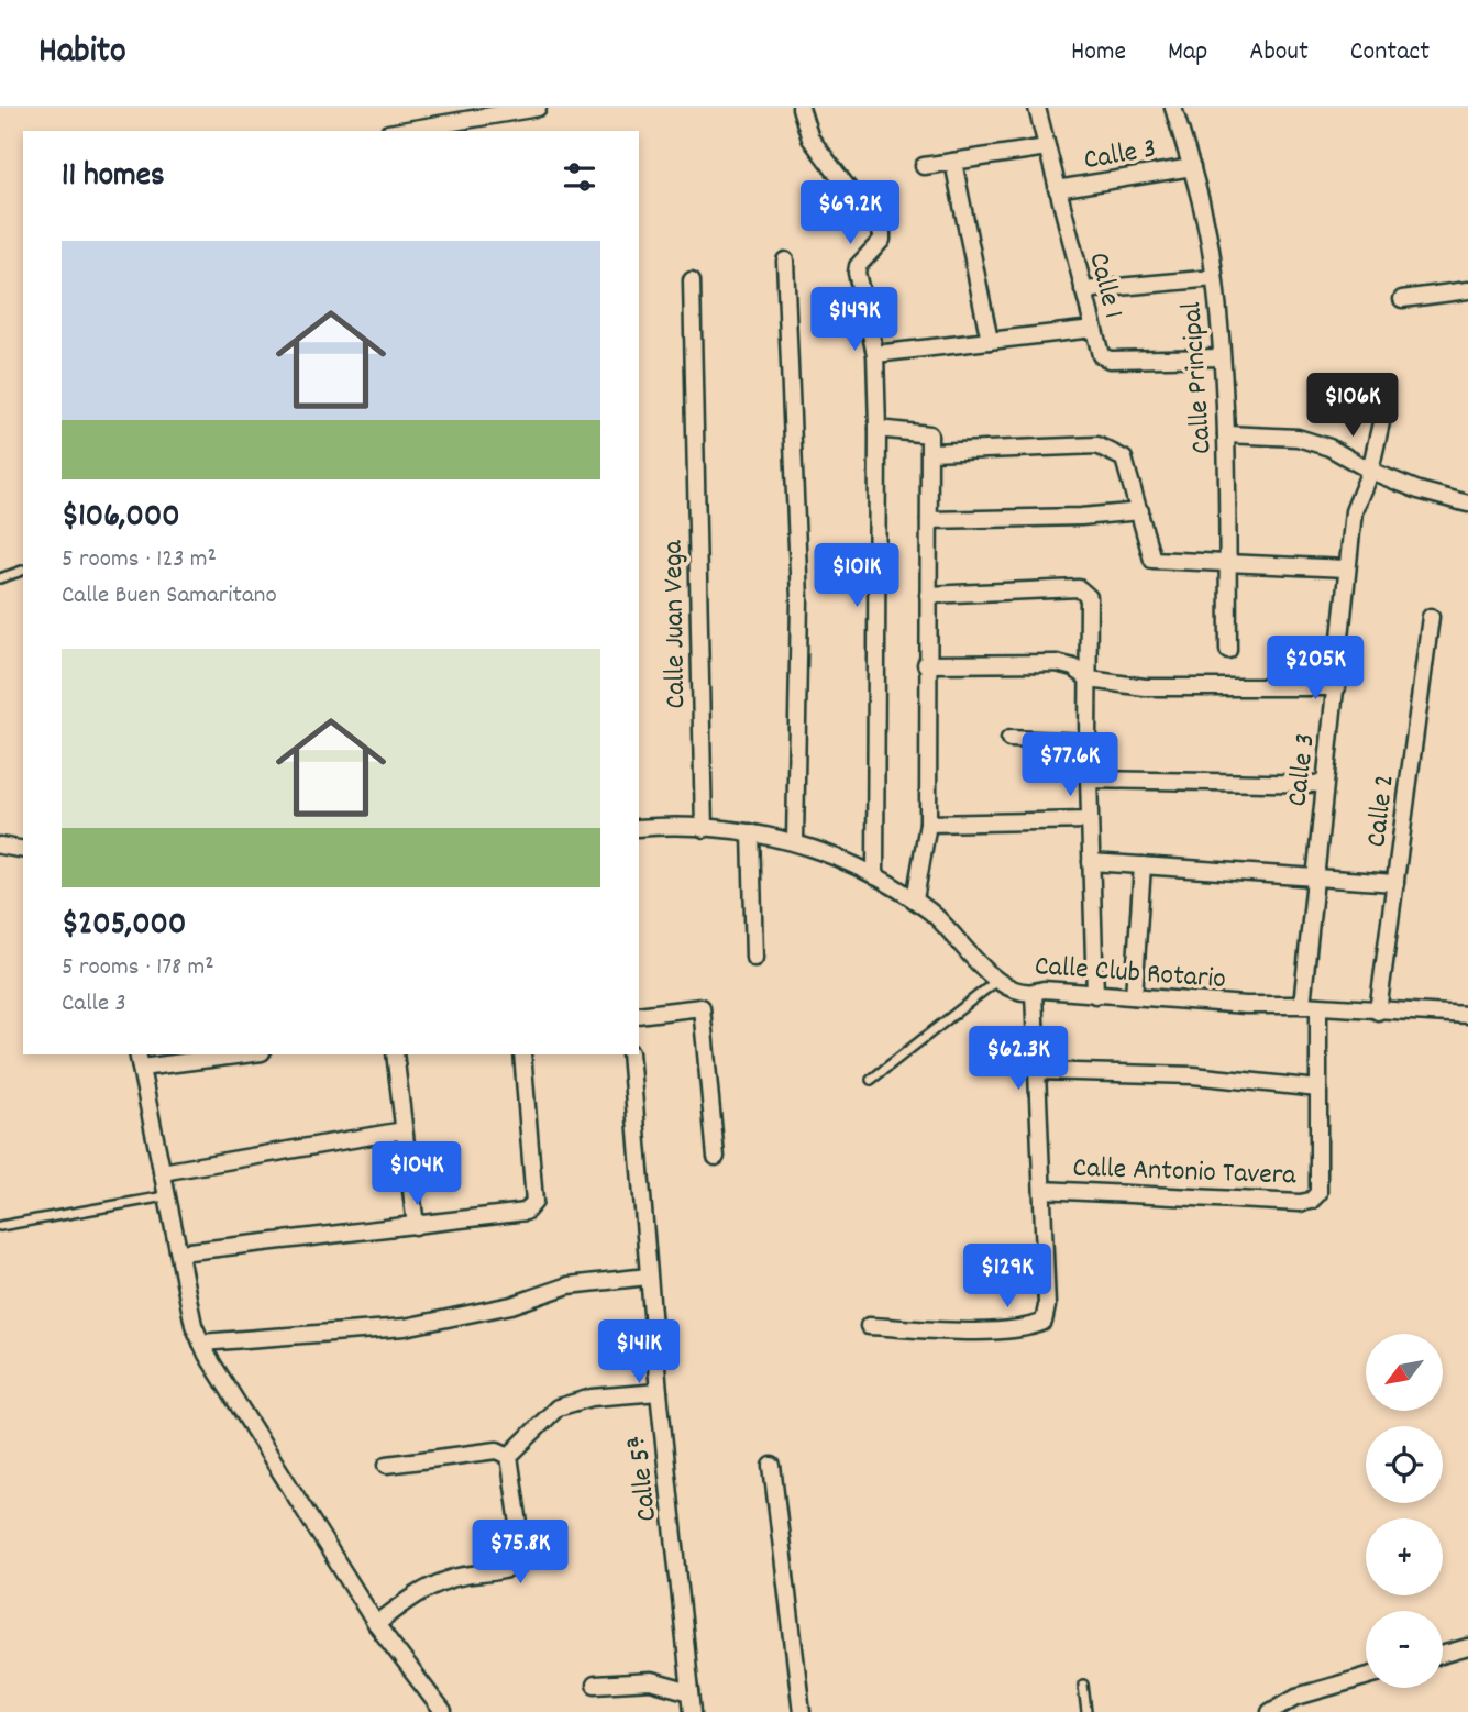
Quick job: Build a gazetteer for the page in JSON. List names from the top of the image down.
{
  "streets": {
    "street": [
      "Calle 3",
      "Calle 1",
      "Calle Principal",
      "Calle Juan Vega",
      "Calle 2",
      "Calle Club Rotario",
      "Calle Antonio Tavera",
      "Calle 5ª"
    ]
  },
  "crossings": [
    ["Calle 3", "Calle 1"],
    ["Calle 3", "Calle Principal"],
    ["Calle 3", "Calle Club Rotario"],
    ["Calle 3", "Calle Antonio Tavera"],
    ["Calle 1", "Calle Principal"],
    ["Calle Juan Vega", "Calle Club Rotario"],
    ["Calle 2", "Calle Club Rotario"],
    ["Calle Club Rotario", "Calle Antonio Tavera"]
  ],
  "north": "bottom left",
  "page": {
    "header": "Habito",
    "nav": [
      "Home",
      "Map",
      "About",
      "Contact"
    ],
    "heading": "11 homes",
    "price": [
      "$69.2K",
      "$149K",
      "$106K",
      "$101K",
      "$205K",
      "$77.6K",
      "$62.3K",
      "$104K",
      "$129K",
      "$141K",
      "$75.8K"
    ],
    "list": [
      {
        "name": "$106,000",
        "note": "5 rooms · 123 m² · Calle Buen Samaritano"
      },
      {
        "name": "$205,000",
        "note": "5 rooms · 178 m² · Calle 3"
      }
    ],
    "map_buttons": ["+", "−"]
  }
}
